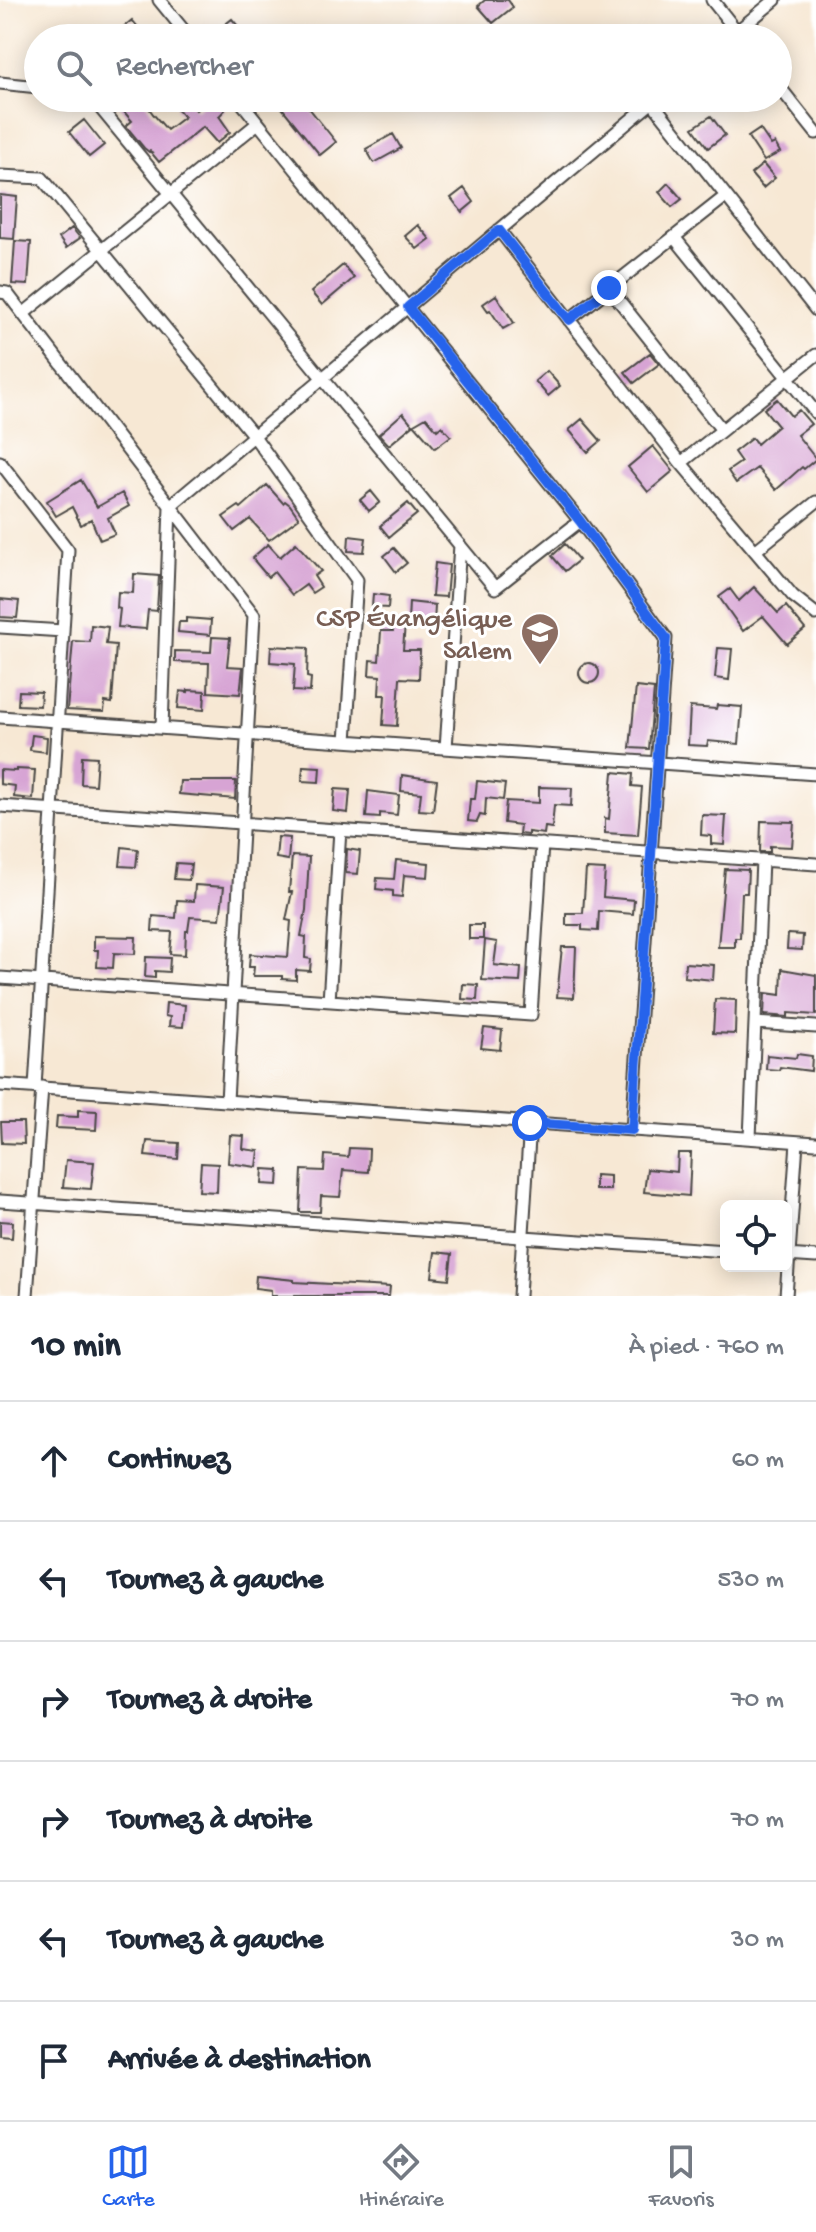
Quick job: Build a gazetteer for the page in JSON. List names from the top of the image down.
{
  "places": {
    "school or university": ["CSP Évangélique Salem"]
  },
  "page": {
    "search": "Rechercher",
    "heading": ["10 min", "À pied · 760 m"],
    "list": [
      ["Continuez", "60 m"],
      ["Tournez à gauche", "530 m"],
      ["Tournez à droite", "70 m"],
      ["Tournez à droite", "70 m"],
      ["Tournez à gauche", "30 m"],
      "Arrivée à destination"
    ],
    "nav": ["Carte", "Itinéraire", "Favoris"]
  }
}
